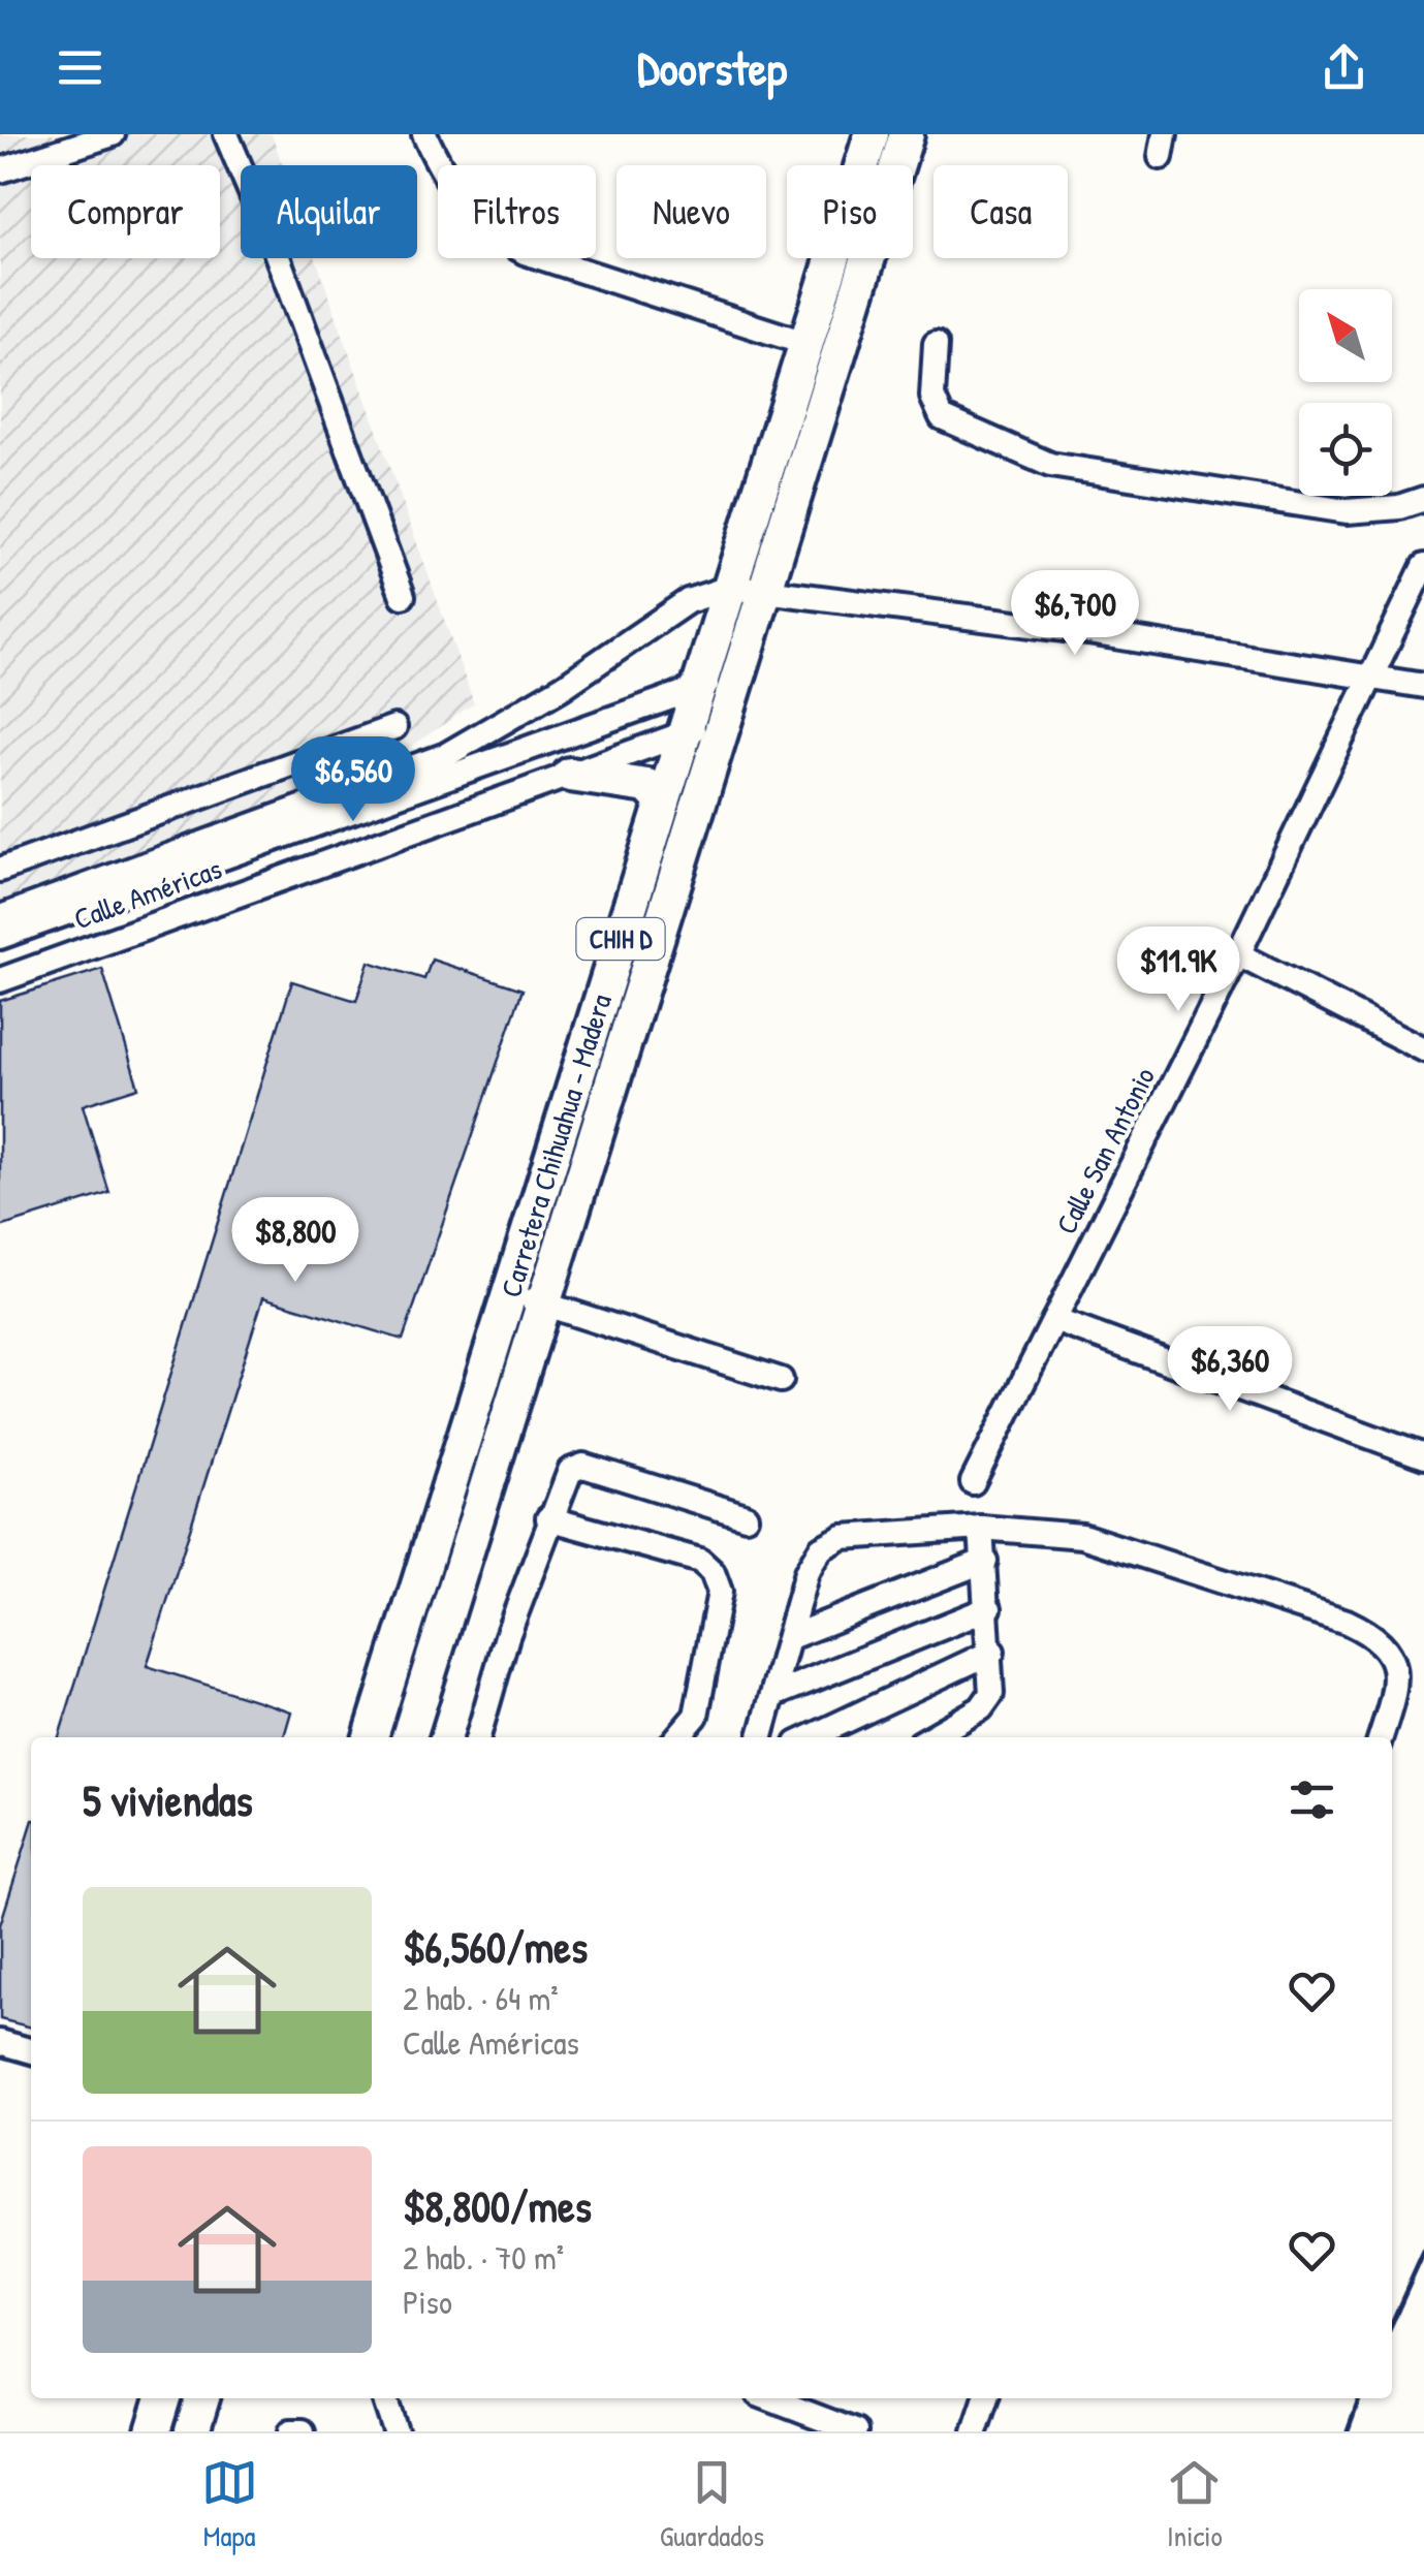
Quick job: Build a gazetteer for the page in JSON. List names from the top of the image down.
{
  "streets": {
    "highway": ["CHIH D", "Carretera Chihuahua - Madera"],
    "street": ["Calle Américas", "Calle San Antonio"]
  },
  "crossings": [
    ["Calle Américas", "Carretera Chihuahua - Madera"]
  ],
  "north": "top left",
  "page": {
    "header": "Doorstep",
    "chip": [
      "Comprar",
      "Alquilar",
      "Filtros",
      "Nuevo",
      "Piso",
      "Casa"
    ],
    "price": [
      "$6,700",
      "$6,560",
      "$11.9K",
      "$8,800",
      "$6,360"
    ],
    "heading": "5 viviendas",
    "list": [
      {
        "name": "$6,560/mes",
        "note": "2 hab. · 64 m² · Calle Américas"
      },
      {
        "name": "$8,800/mes",
        "note": "2 hab. · 70 m² · Piso"
      }
    ],
    "tabs": ["Mapa", "Guardados", "Inicio"]
  }
}
